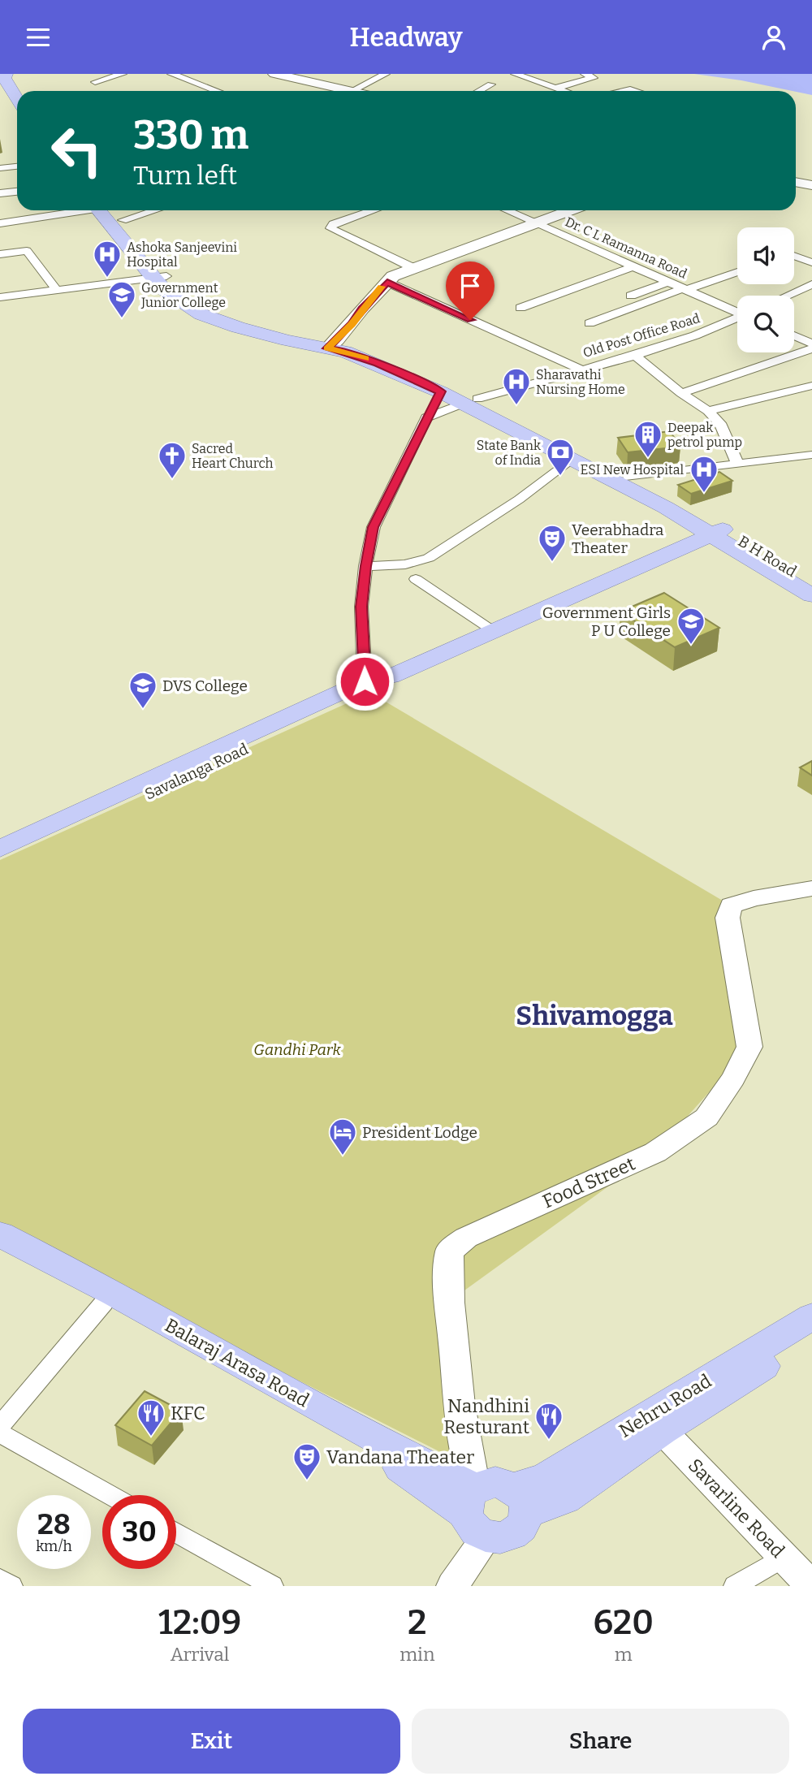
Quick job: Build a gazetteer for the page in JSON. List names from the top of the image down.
{
  "streets": {
    "main road": [
      "B H Road",
      "Savalanga Road",
      "Balaraj Arasa Road",
      "Nehru Road"
    ],
    "street": [
      "Dr. C L Ramanna Road",
      "Old Post Office Road",
      "Food Street",
      "Savarline Road"
    ]
  },
  "crossings": [
    ["B H Road", "Savalanga Road"],
    ["Food Street", "Balaraj Arasa Road"],
    ["Nehru Road", "Savarline Road"]
  ],
  "districts": ["Shivamogga"],
  "parks": ["Gandhi Park"],
  "places": {
    "hospital": ["Ashoka Sanjeevini Hospital", "Sharavathi Nursing Home", "ESI New Hospital"],
    "school or university": ["Government Junior College", "Government Girls P U College", "DVS College"],
    "building": ["Deepak petrol pump"],
    "bank": ["State Bank of India"],
    "church": ["Sacred Heart Church"],
    "theatre": ["Veerabhadra Theater", "Vandana Theater"],
    "hotel": ["President Lodge"],
    "restaurant": ["KFC", "Nandhini Resturant"]
  },
  "page": {
    "header": "Headway",
    "turn": ["330 m", "Turn left"],
    "speed": "28 km/h",
    "limit": "30",
    "eta": [
      "12:09",
      "Arrival",
      "2",
      "min",
      "620",
      "m"
    ],
    "buttons": ["Exit", "Share"]
  }
}
